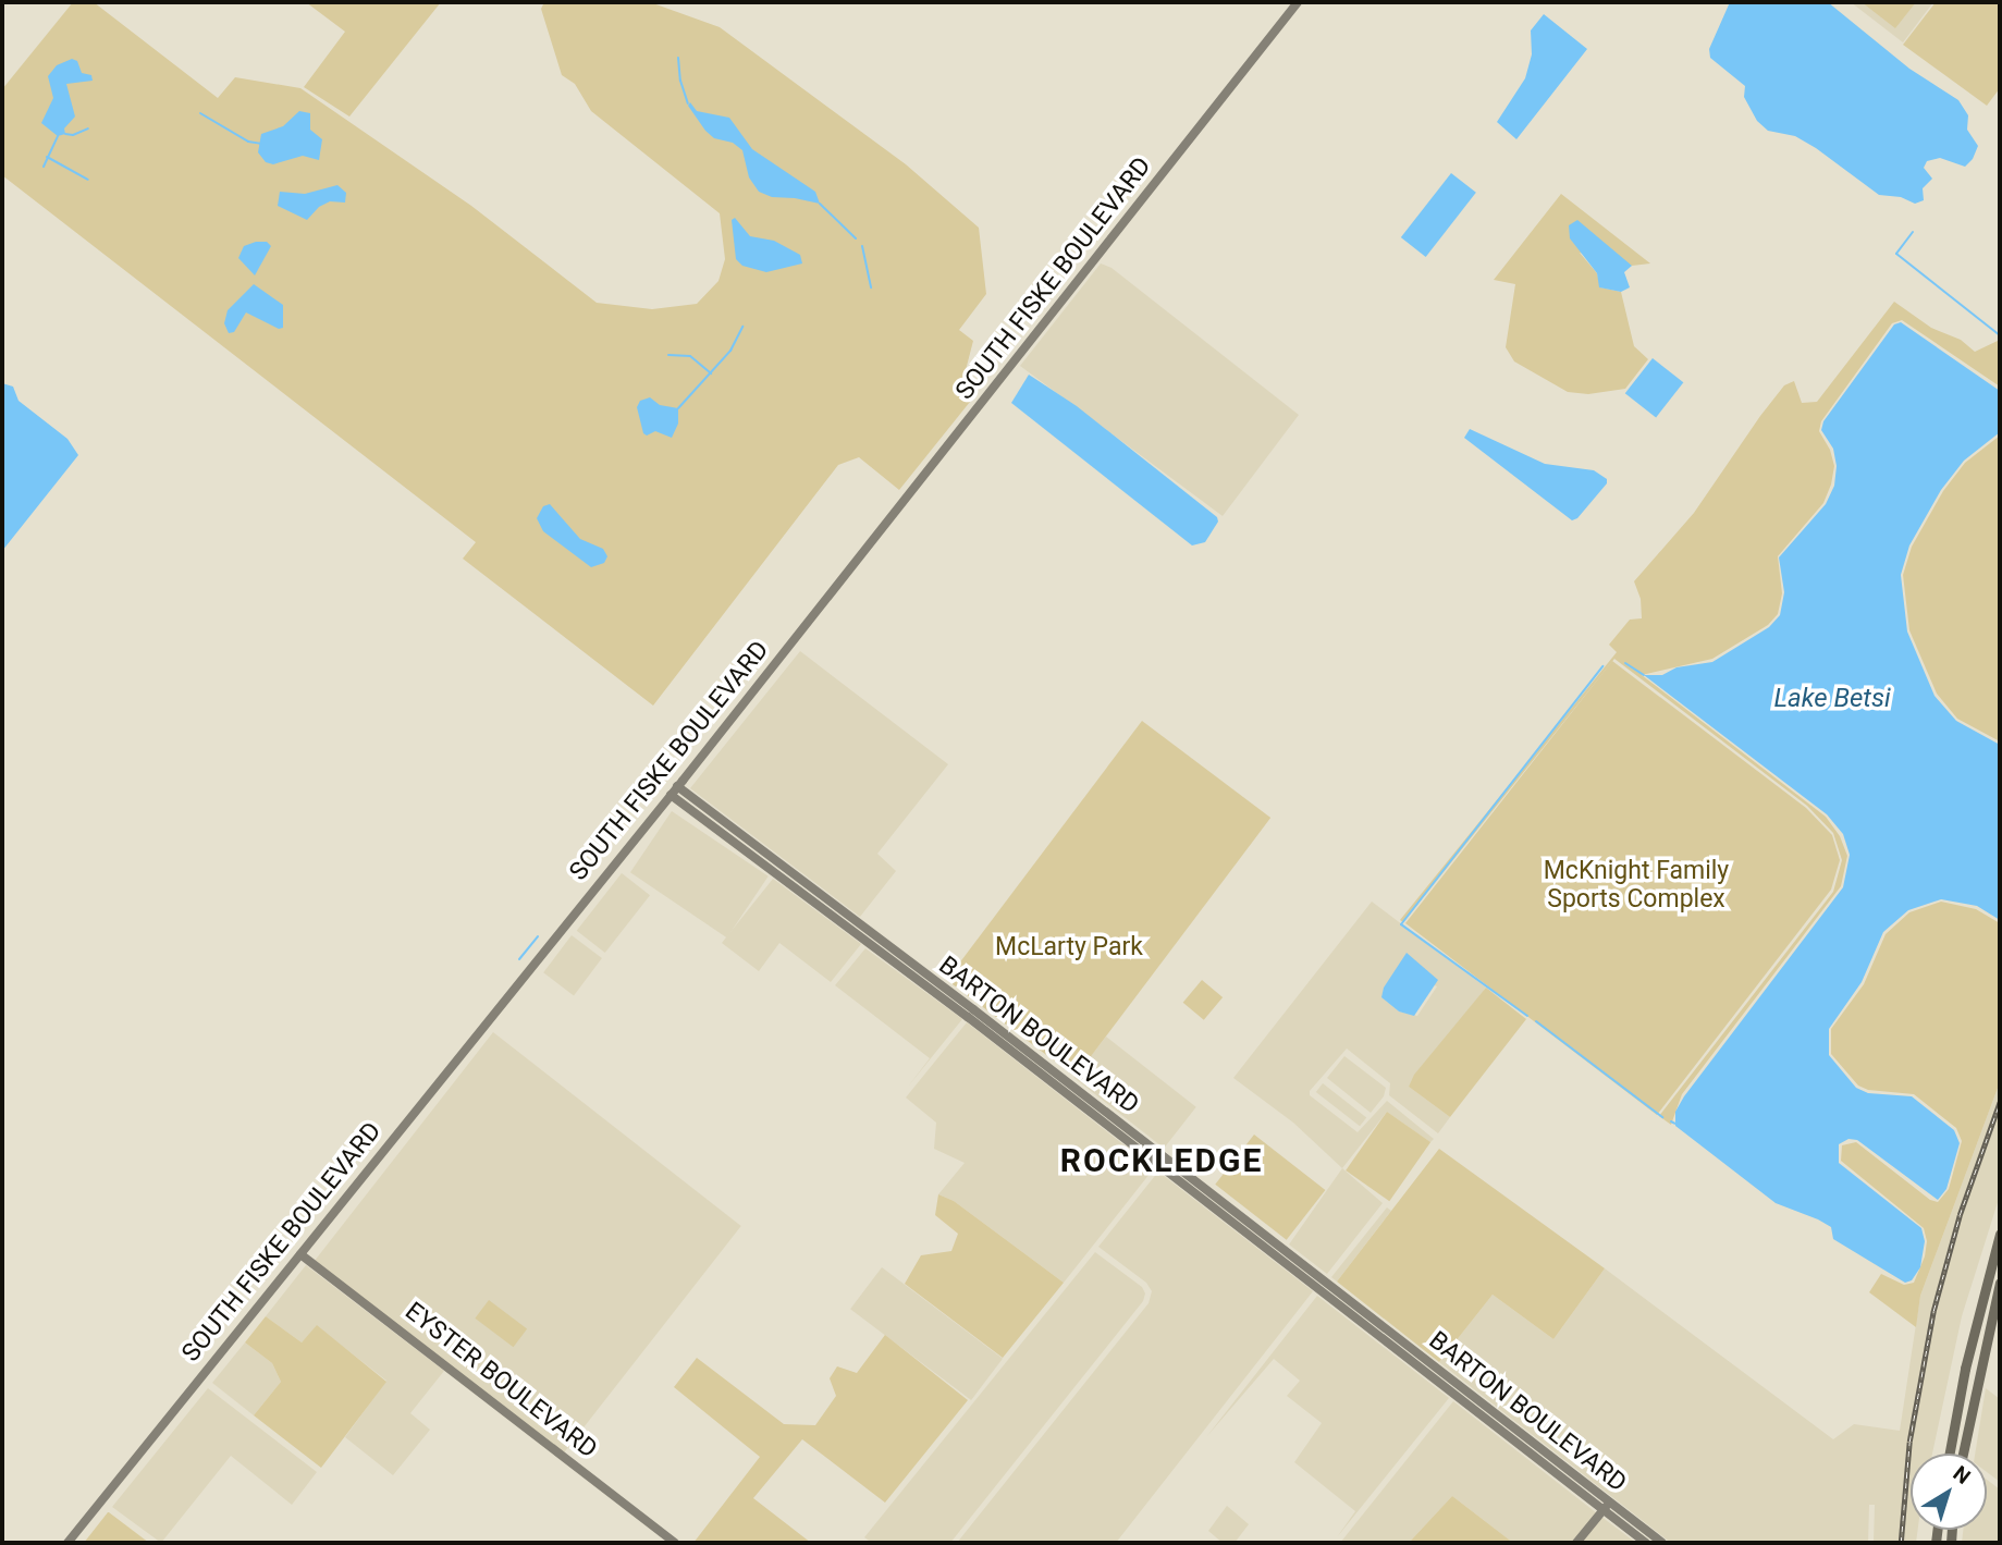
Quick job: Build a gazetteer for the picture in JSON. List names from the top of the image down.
{
  "streets": {
    "main road": ["SOUTH FISKE BOULEVARD", "BARTON BOULEVARD", "EYSTER BOULEVARD"]
  },
  "crossings": [
    ["SOUTH FISKE BOULEVARD", "BARTON BOULEVARD"],
    ["SOUTH FISKE BOULEVARD", "EYSTER BOULEVARD"]
  ],
  "districts": ["ROCKLEDGE"],
  "water": ["Lake Betsi"],
  "parks": ["McKnight Family Sports Complex", "McLarty Park"],
  "north": "top right"
}
